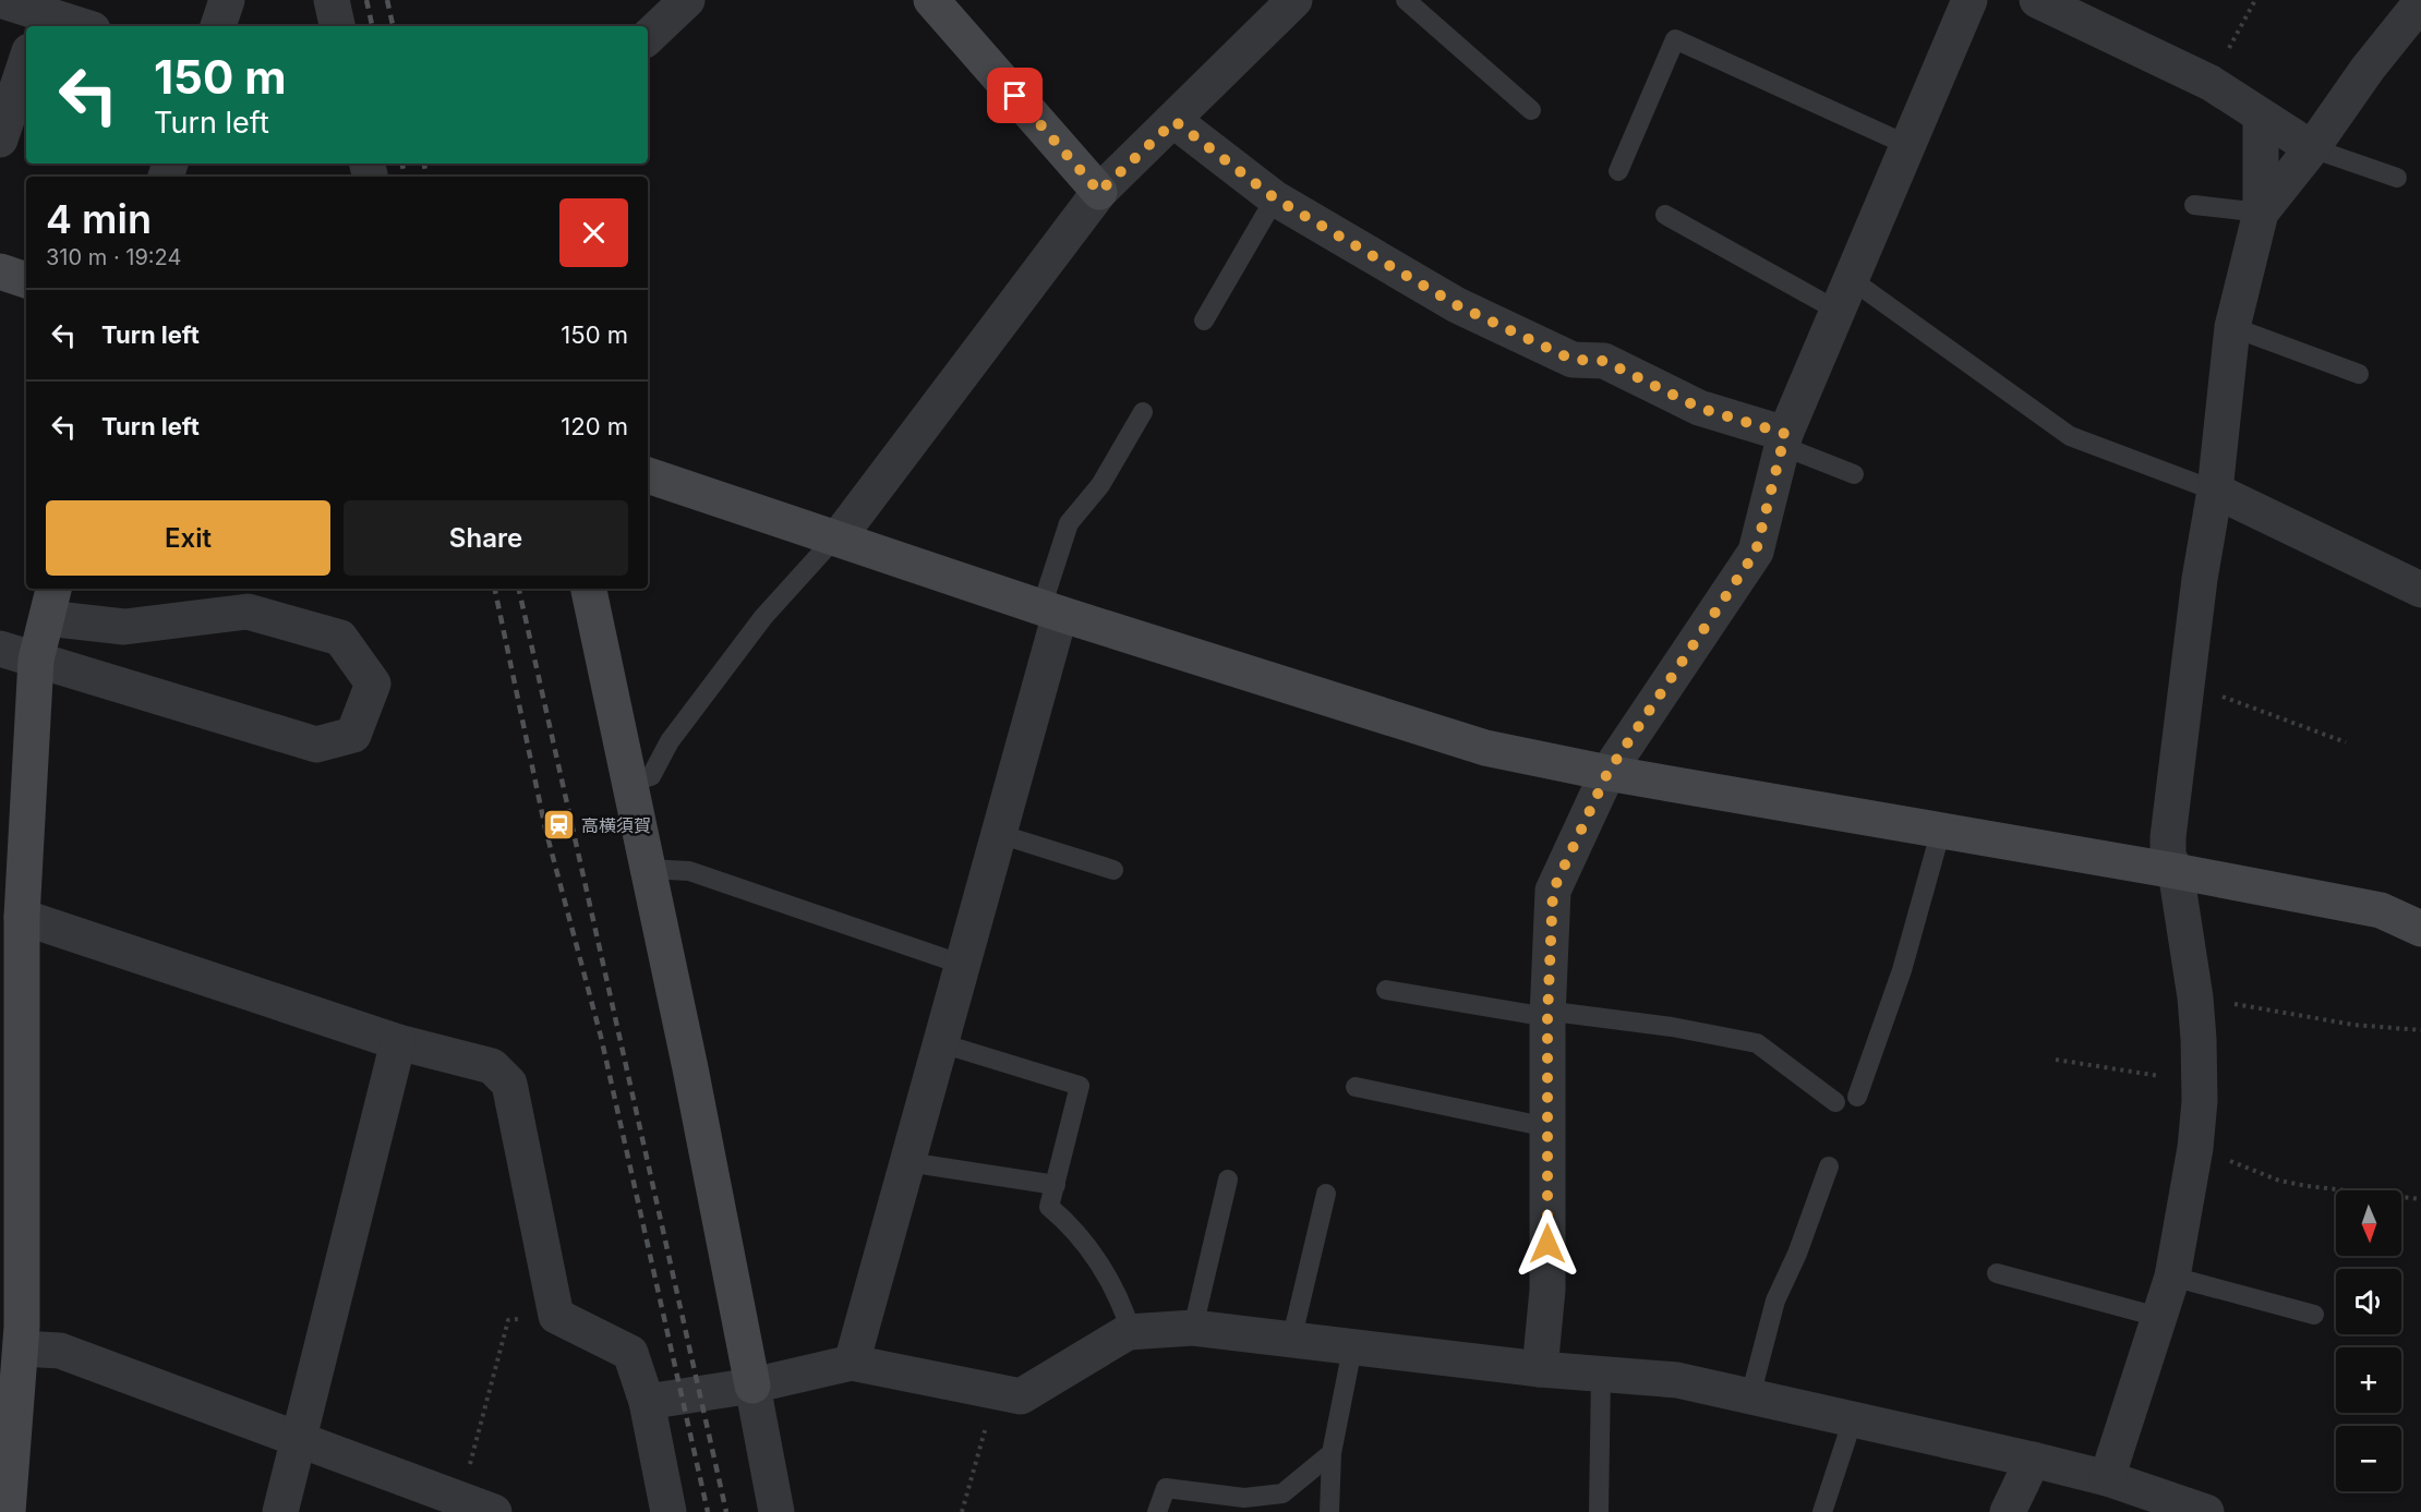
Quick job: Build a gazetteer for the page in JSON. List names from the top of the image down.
{
  "places": {
    "station": ["高横須賀"]
  },
  "north": "bottom",
  "page": {
    "turn": ["150 m", "Turn left"],
    "heading": ["4 min", "310 m · 19:24"],
    "list": [
      {
        "name": "Turn left",
        "value": "150 m"
      },
      {
        "name": "Turn left",
        "value": "120 m"
      }
    ],
    "buttons": ["Exit", "Share"],
    "map_buttons": ["+", "−"]
  }
}
